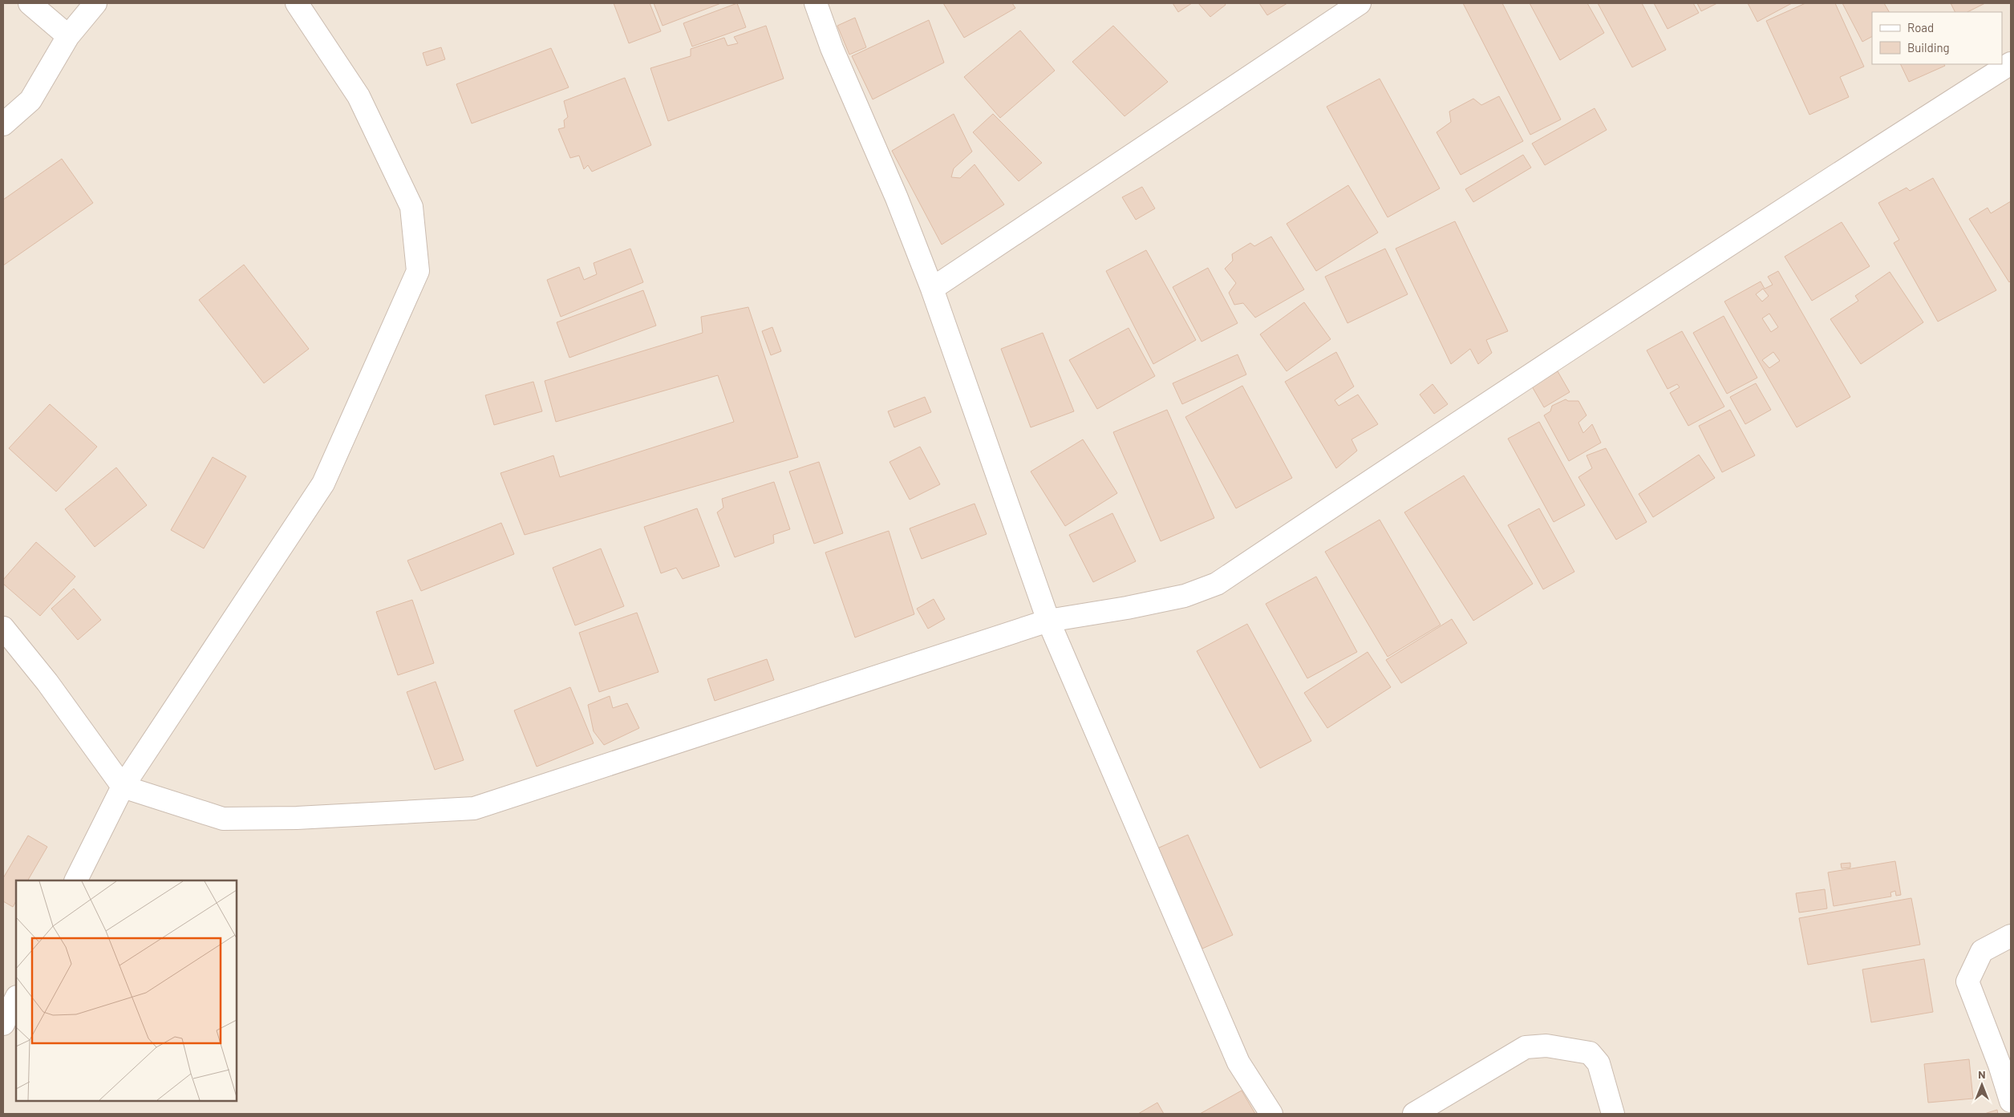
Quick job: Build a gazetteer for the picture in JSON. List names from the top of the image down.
{
  "legend": ["Road", "Building"],
  "north": "top"
}
